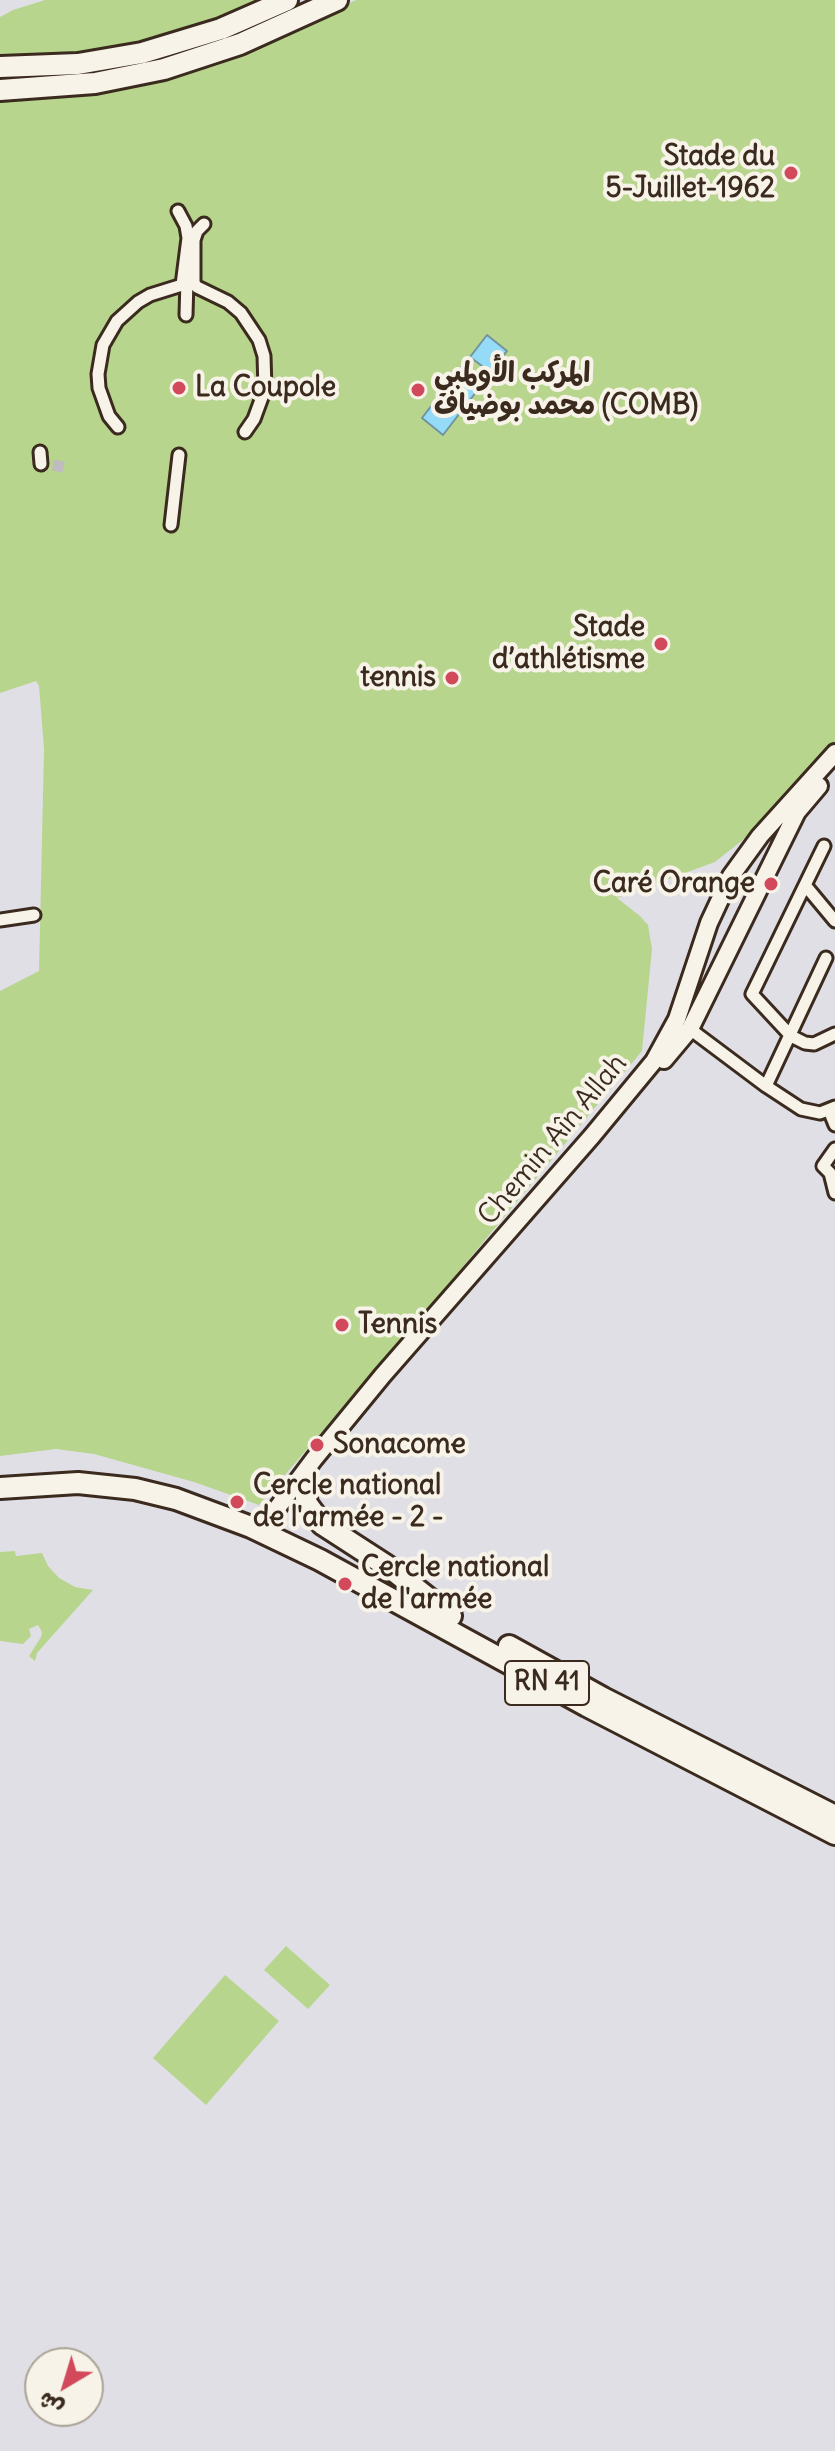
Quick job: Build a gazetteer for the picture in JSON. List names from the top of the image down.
{
  "streets": {
    "highway": ["RN 41"],
    "main road": ["Chemin Aîn Allah"]
  },
  "crossings": [
    ["Chemin Aîn Allah", "RN 41"]
  ],
  "places": [
    "Stade du 5-Juillet-1962",
    "La Coupole",
    "المركب الأولمبي محمد بوضياف (COMB)",
    "Stade d’athlétisme",
    "tennis",
    "Caré Orange",
    "Tennis",
    "Sonacome",
    "Cercle national de l'armée - 2 -",
    "Cercle national de l'armée"
  ],
  "north": "bottom left"
}
